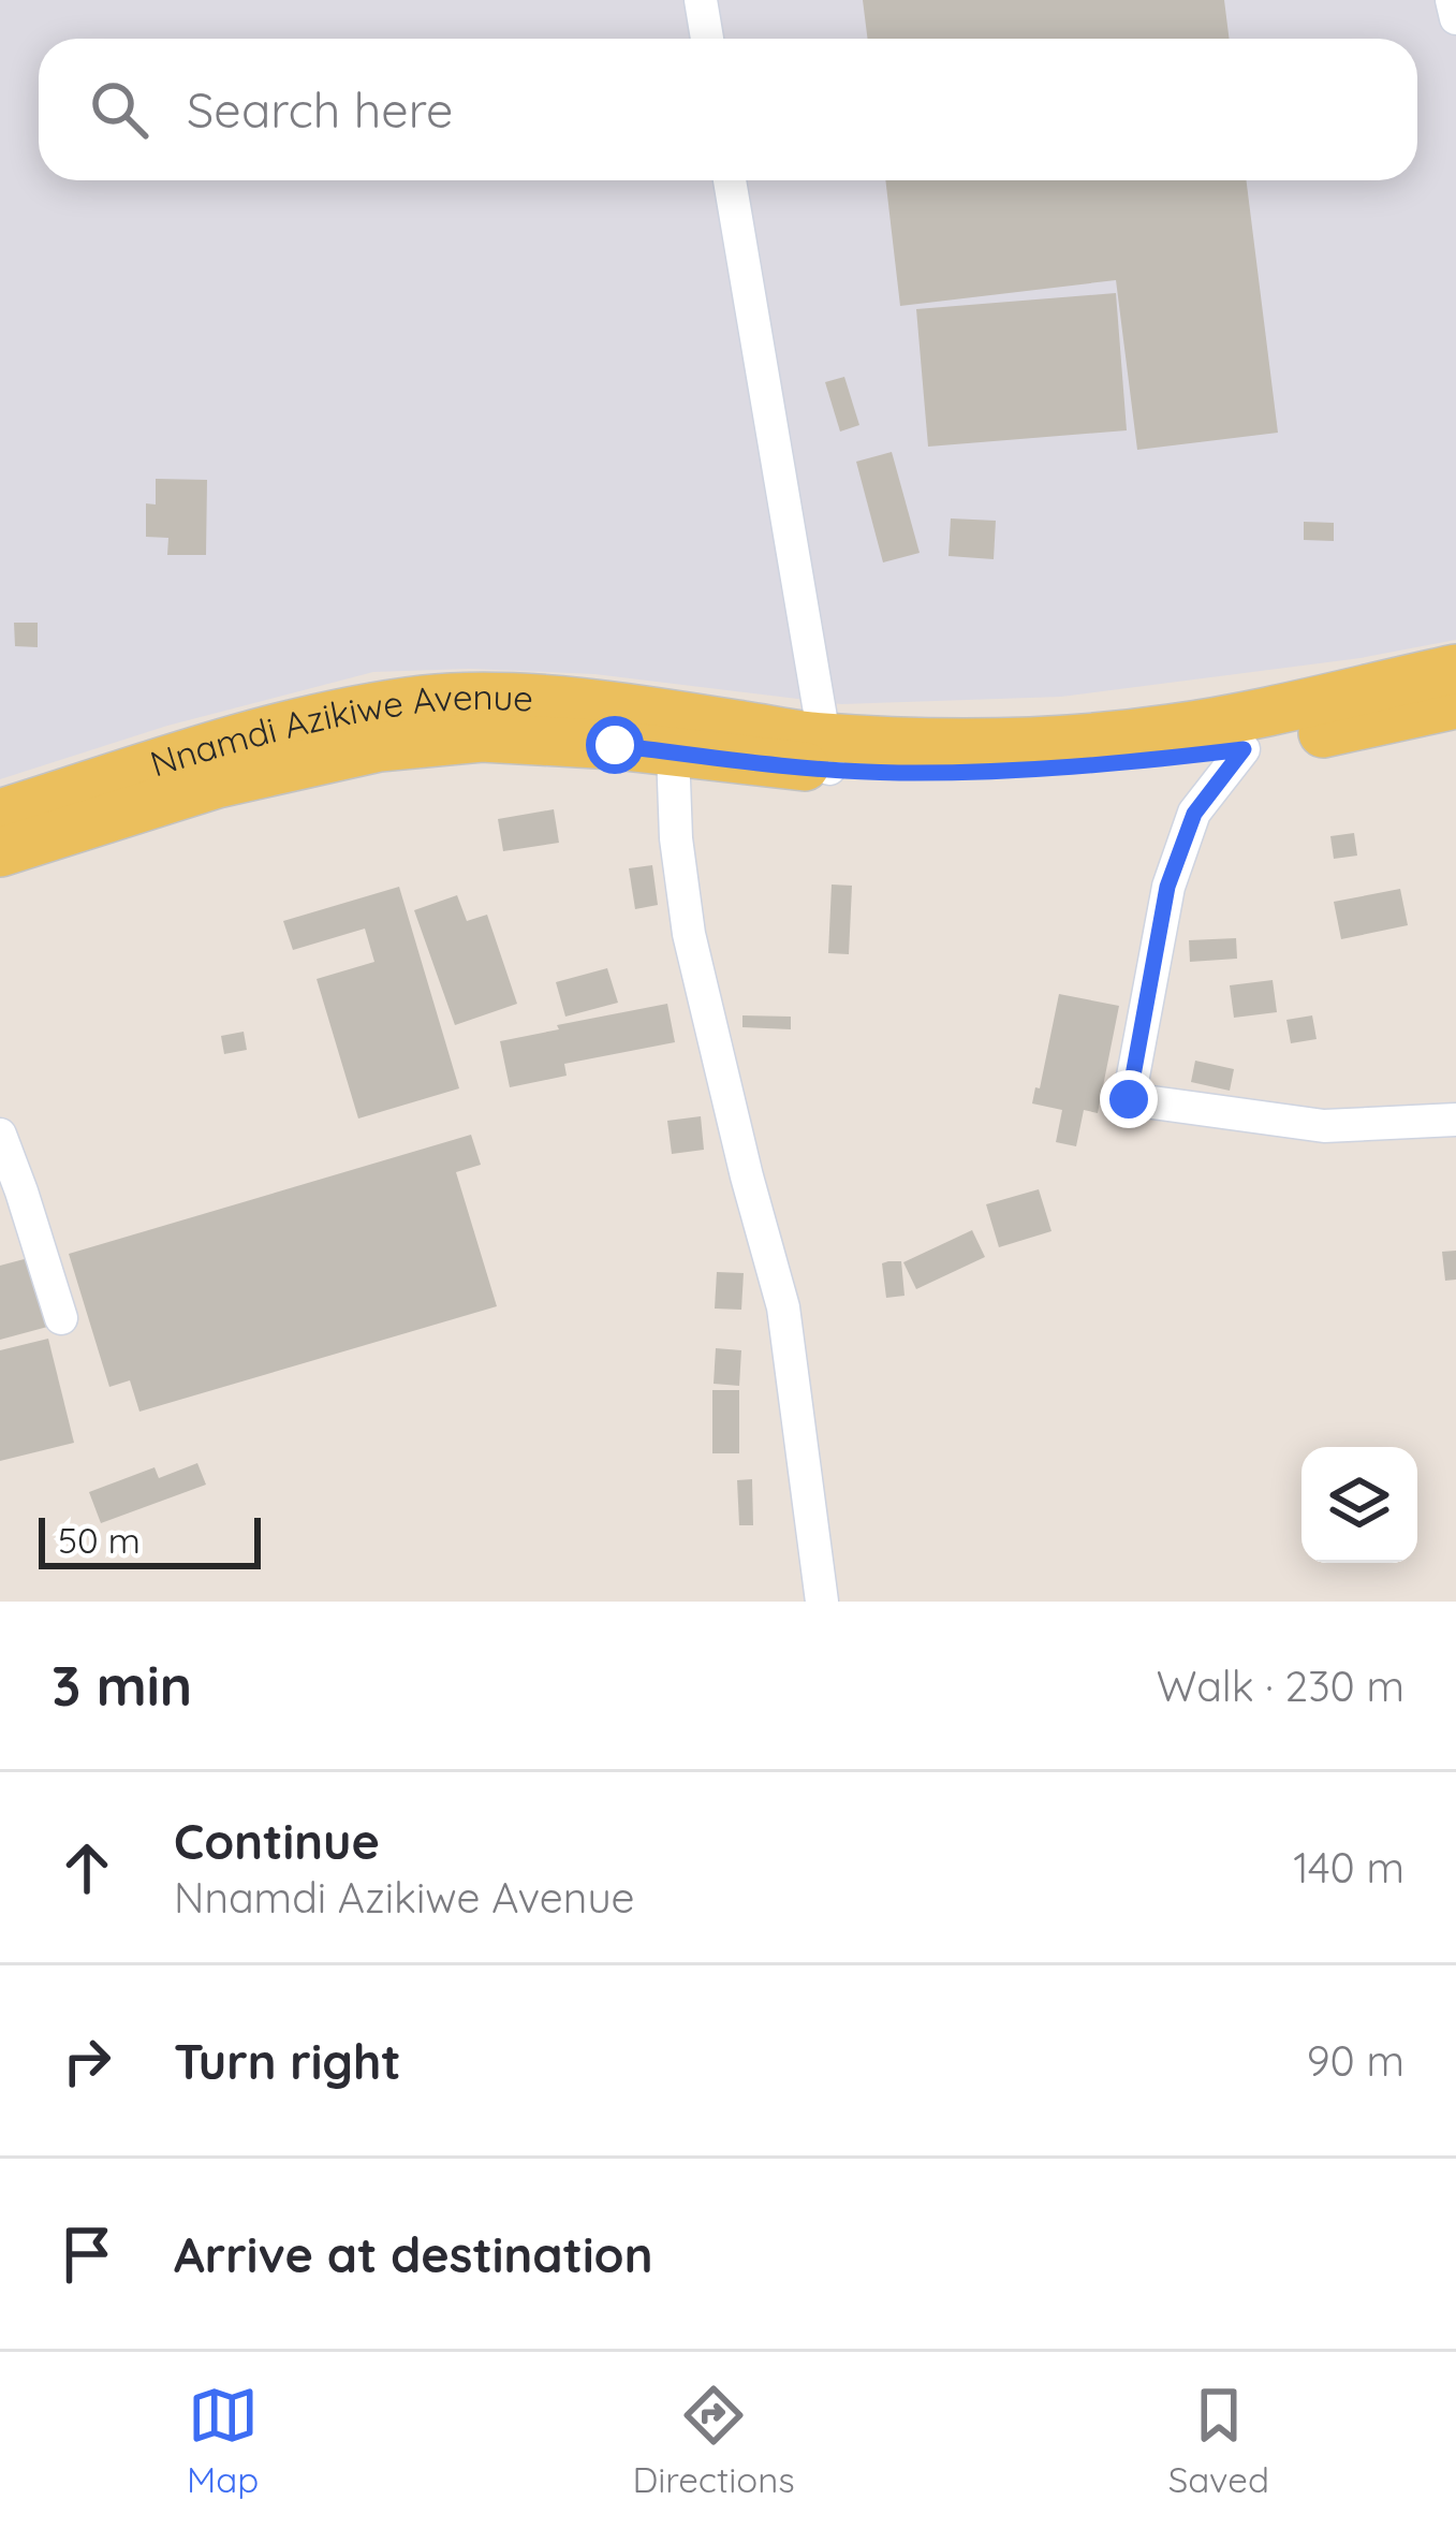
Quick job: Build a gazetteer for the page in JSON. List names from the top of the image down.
{
  "streets": {
    "main road": ["Nnamdi Azikiwe Avenue"]
  },
  "scale_bar": "50 m",
  "page": {
    "search": "Search here",
    "scale": "50 m",
    "heading": ["3 min", "Walk · 230 m"],
    "list": [
      ["Continue", "Nnamdi Azikiwe Avenue", "140 m"],
      ["Turn right", "90 m"],
      "Arrive at destination"
    ],
    "nav": ["Map", "Directions", "Saved"]
  }
}
